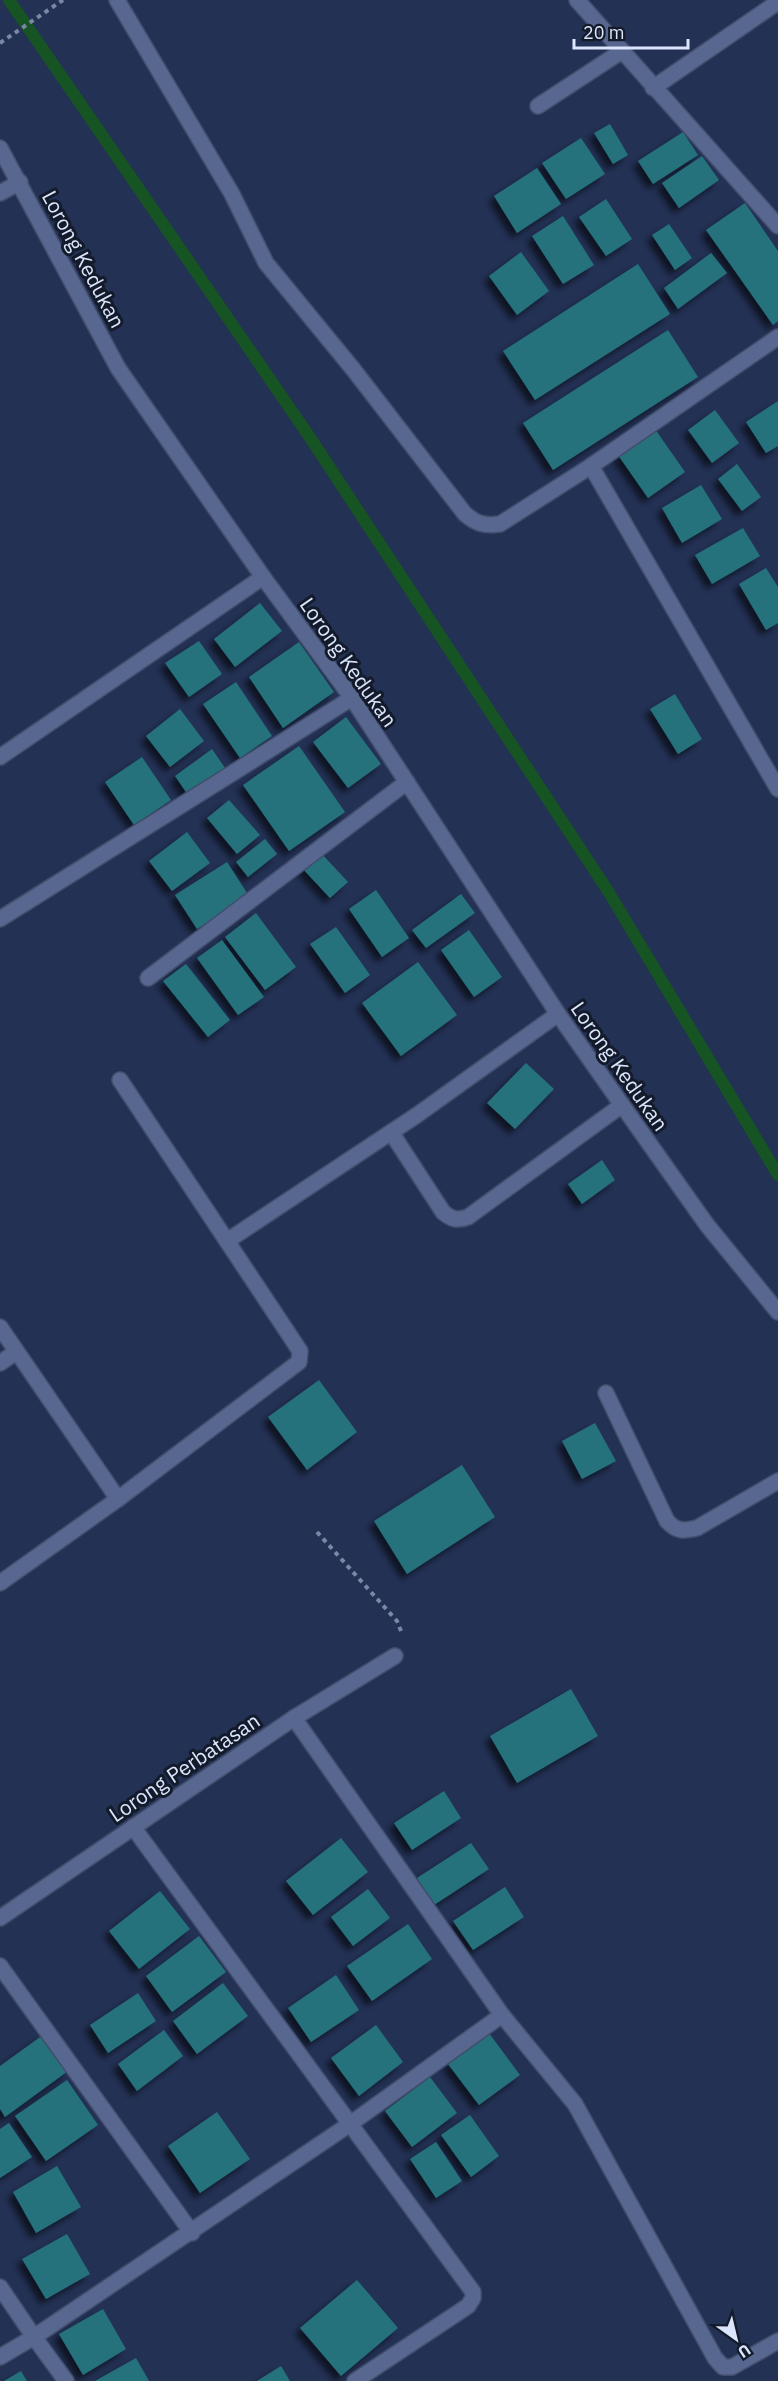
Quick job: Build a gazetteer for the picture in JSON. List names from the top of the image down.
{
  "streets": {
    "street": ["Lorong Kedukan", "Lorong Perbatasan"]
  },
  "scale_bar": "20 m",
  "north": "bottom right"
}
